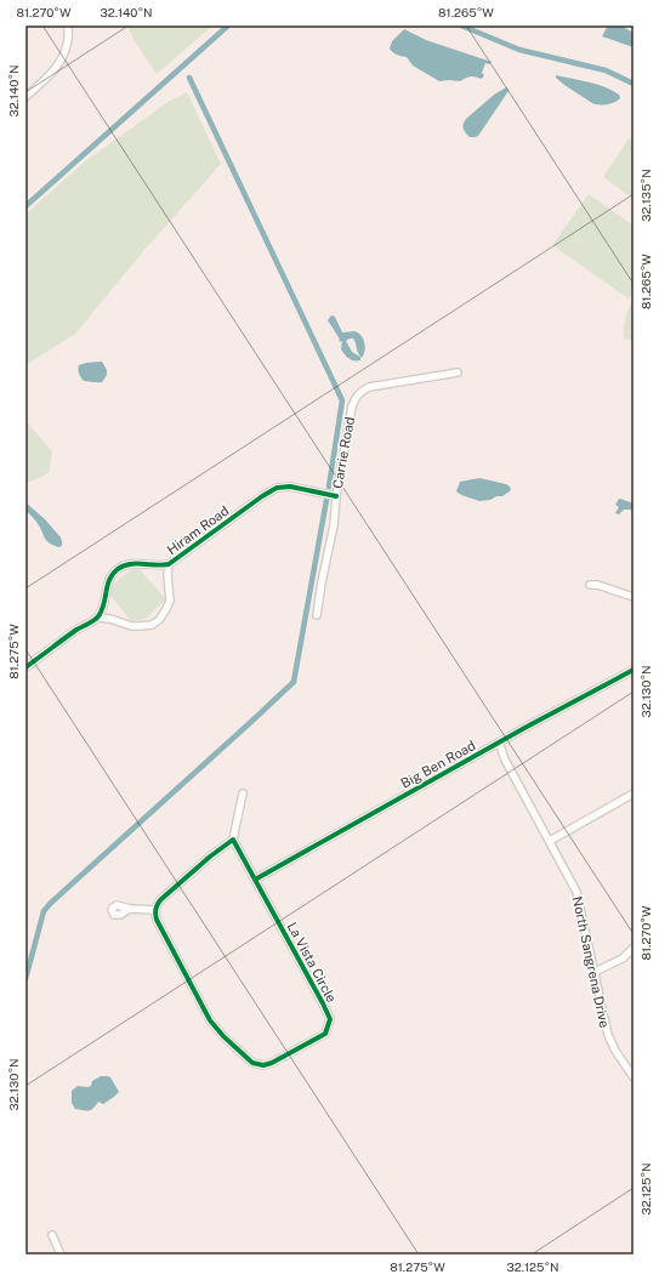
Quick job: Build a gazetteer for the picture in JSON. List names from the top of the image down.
{
  "streets": {
    "street": [
      "Carrie Road",
      "Hiram Road",
      "Big Ben Road",
      "La Vista Circle",
      "North Sangrena Drive"
    ]
  },
  "crossings": [
    ["Carrie Road", "Hiram Road"],
    ["Big Ben Road", "La Vista Circle"],
    ["Big Ben Road", "North Sangrena Drive"]
  ],
  "coordinates": [
    "81.270°W",
    "32.140°N",
    "81.265°W",
    "32.135°N",
    "81.275°W",
    "32.130°N",
    "32.125°N"
  ]
}
